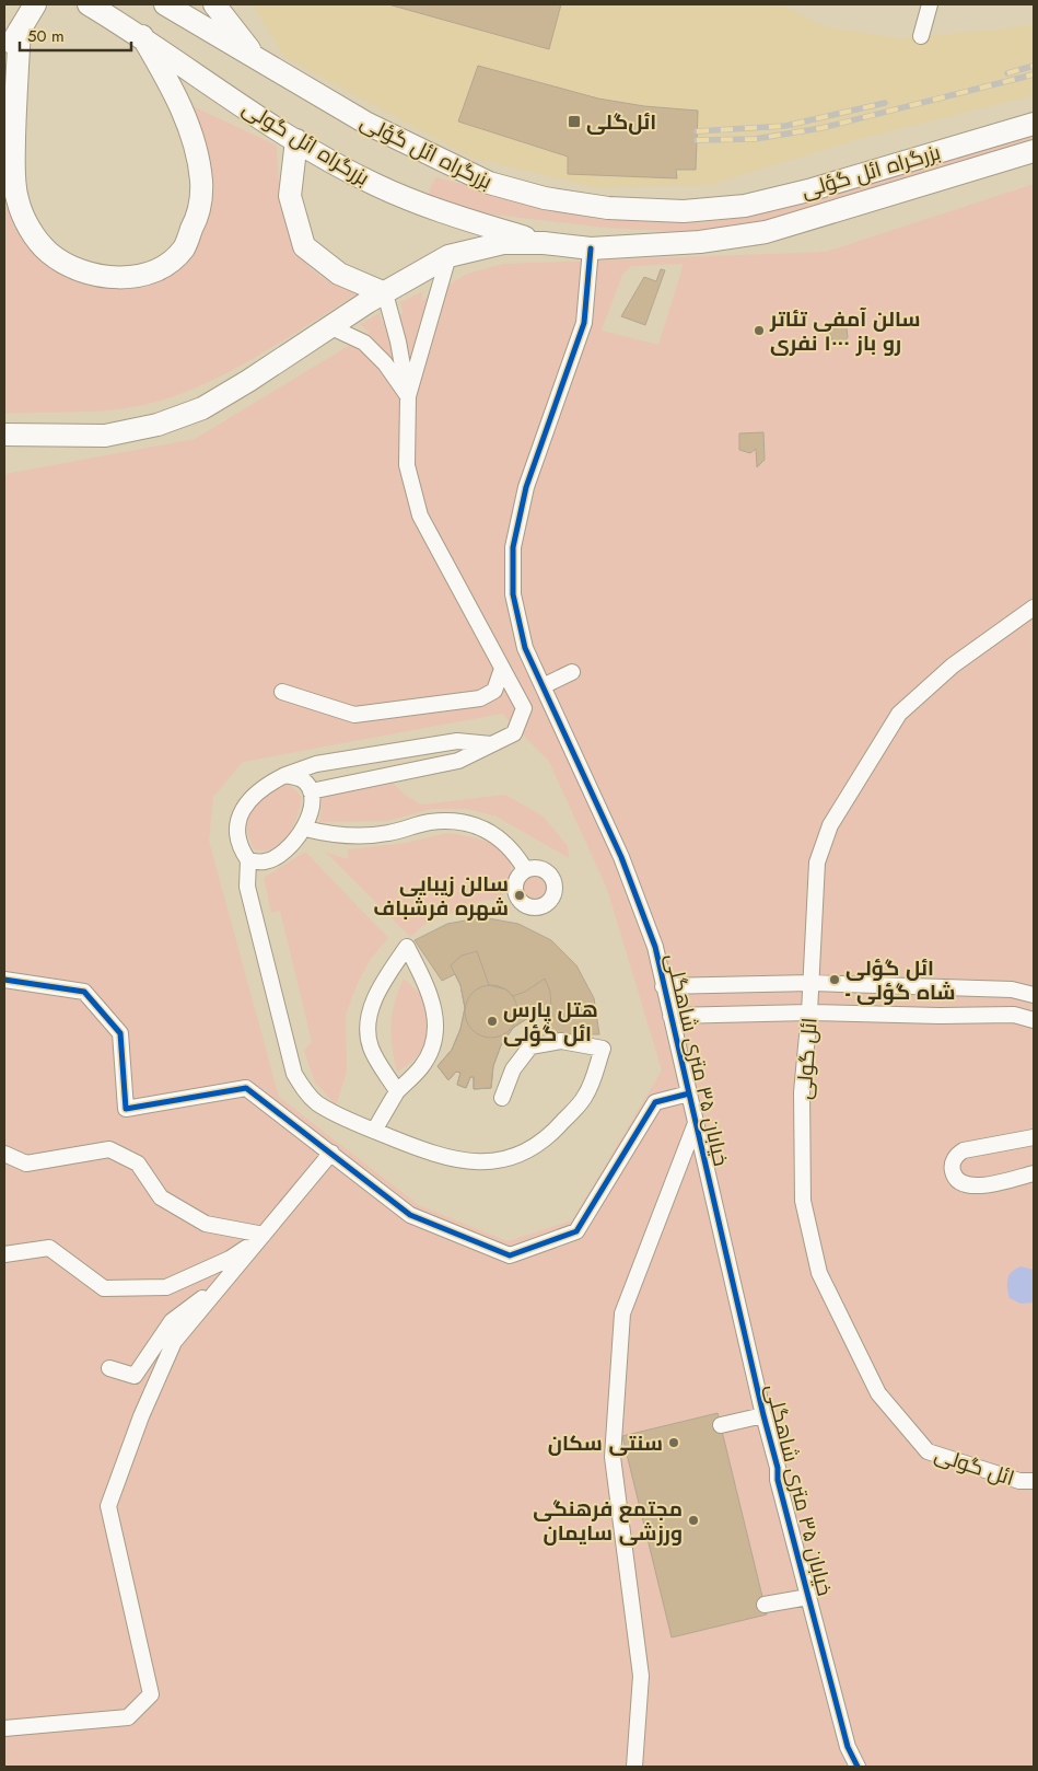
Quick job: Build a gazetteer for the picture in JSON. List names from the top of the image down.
{
  "streets": {
    "highway": ["بزرگراه ائل گولی", "بزرگراه ائل گؤلی"],
    "street": ["ائل گولی", "خیابان ۳۵ متری شاهگلی"]
  },
  "crossings": [
    ["بزرگراه ائل گولی", "بزرگراه ائل گؤلی"],
    ["بزرگراه ائل گؤلی", "خیابان ۳۵ متری شاهگلی"]
  ],
  "places": {
    "transit": ["ائل‌گلی"],
    "other": [
      "سالن آمفی تئاتر رو باز ۱۰۰۰ نفری",
      "سالن زیبایی شهره فرشباف",
      "ائل گؤلی - شاه گؤلی",
      "هتل پارس ائل گؤلی",
      "سنتی سکان",
      "مجتمع فرهنگی ورزشی سایمان"
    ]
  },
  "scale_bar": "50 m"
}
